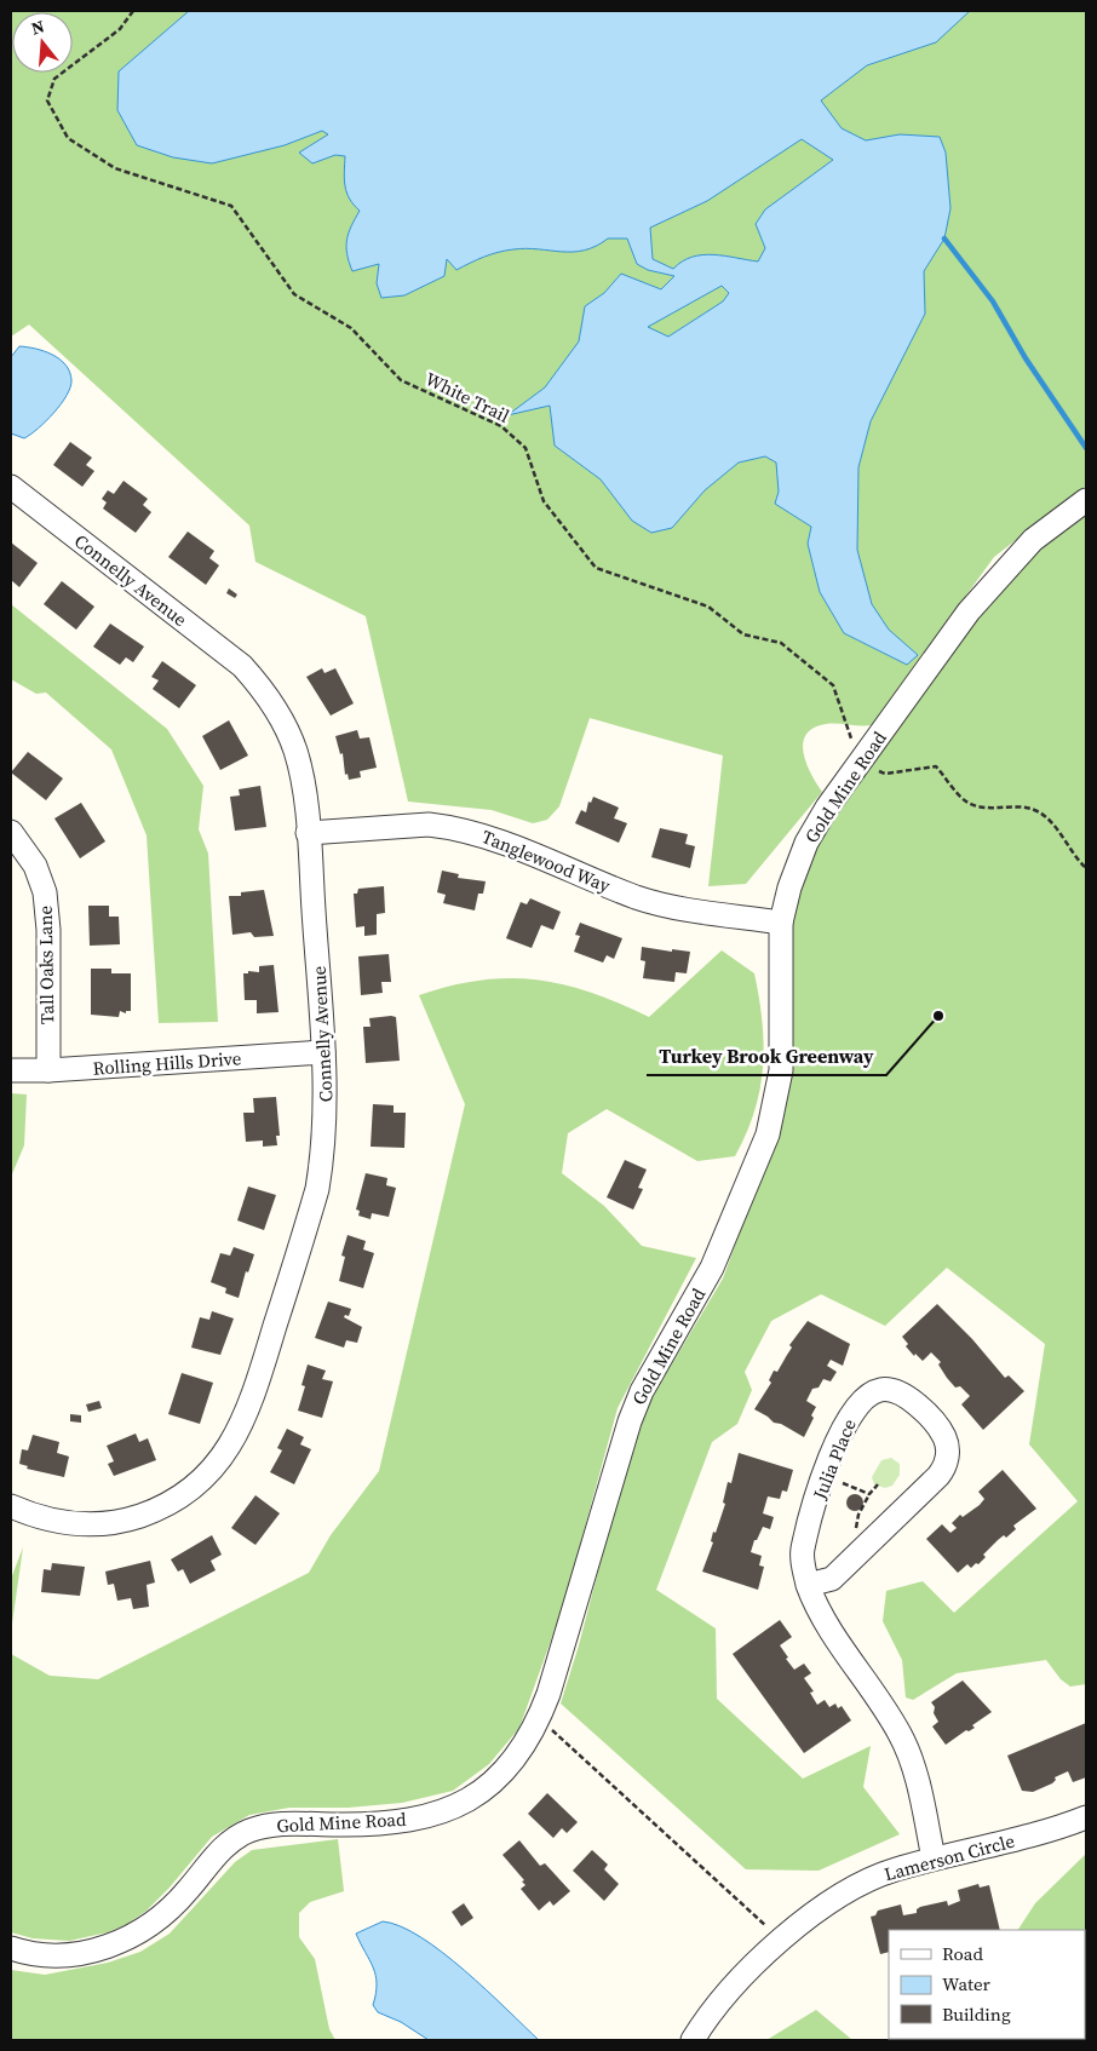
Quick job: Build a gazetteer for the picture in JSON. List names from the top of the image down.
{
  "streets": {
    "street": [
      "Connelly Avenue",
      "Gold Mine Road",
      "Tanglewood Way",
      "Tall Oaks Lane",
      "Rolling Hills Drive",
      "Julia Place",
      "Lamerson Circle"
    ],
    "path": ["White Trail"]
  },
  "crossings": [
    ["White Trail", "Gold Mine Road"],
    ["Connelly Avenue", "Tanglewood Way"],
    ["Connelly Avenue", "Rolling Hills Drive"],
    ["Gold Mine Road", "Tanglewood Way"],
    ["Tall Oaks Lane", "Rolling Hills Drive"],
    ["Julia Place", "Lamerson Circle"]
  ],
  "places": ["Turkey Brook Greenway"],
  "legend": ["Road", "Water", "Building"],
  "north": "top"
}
